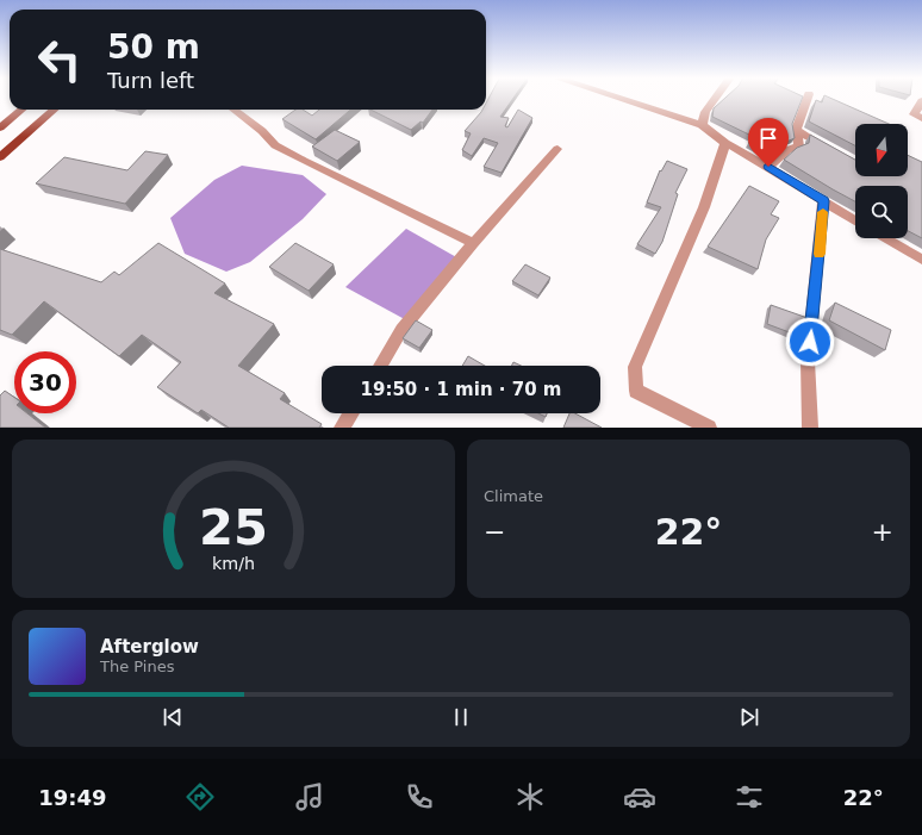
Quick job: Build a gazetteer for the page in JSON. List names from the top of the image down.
{
  "north": "bottom",
  "page": {
    "turn": ["50 m", "Turn left"],
    "limit": "30",
    "trip": "19:50 · 1 min · 70 m",
    "tile": "Climate",
    "heat": ["−", "22°", "+"],
    "song": ["Afterglow", "The Pines"],
    "tabs": ["19:49", "22°"],
    "gauge": ["25", "km/h"]
  }
}
